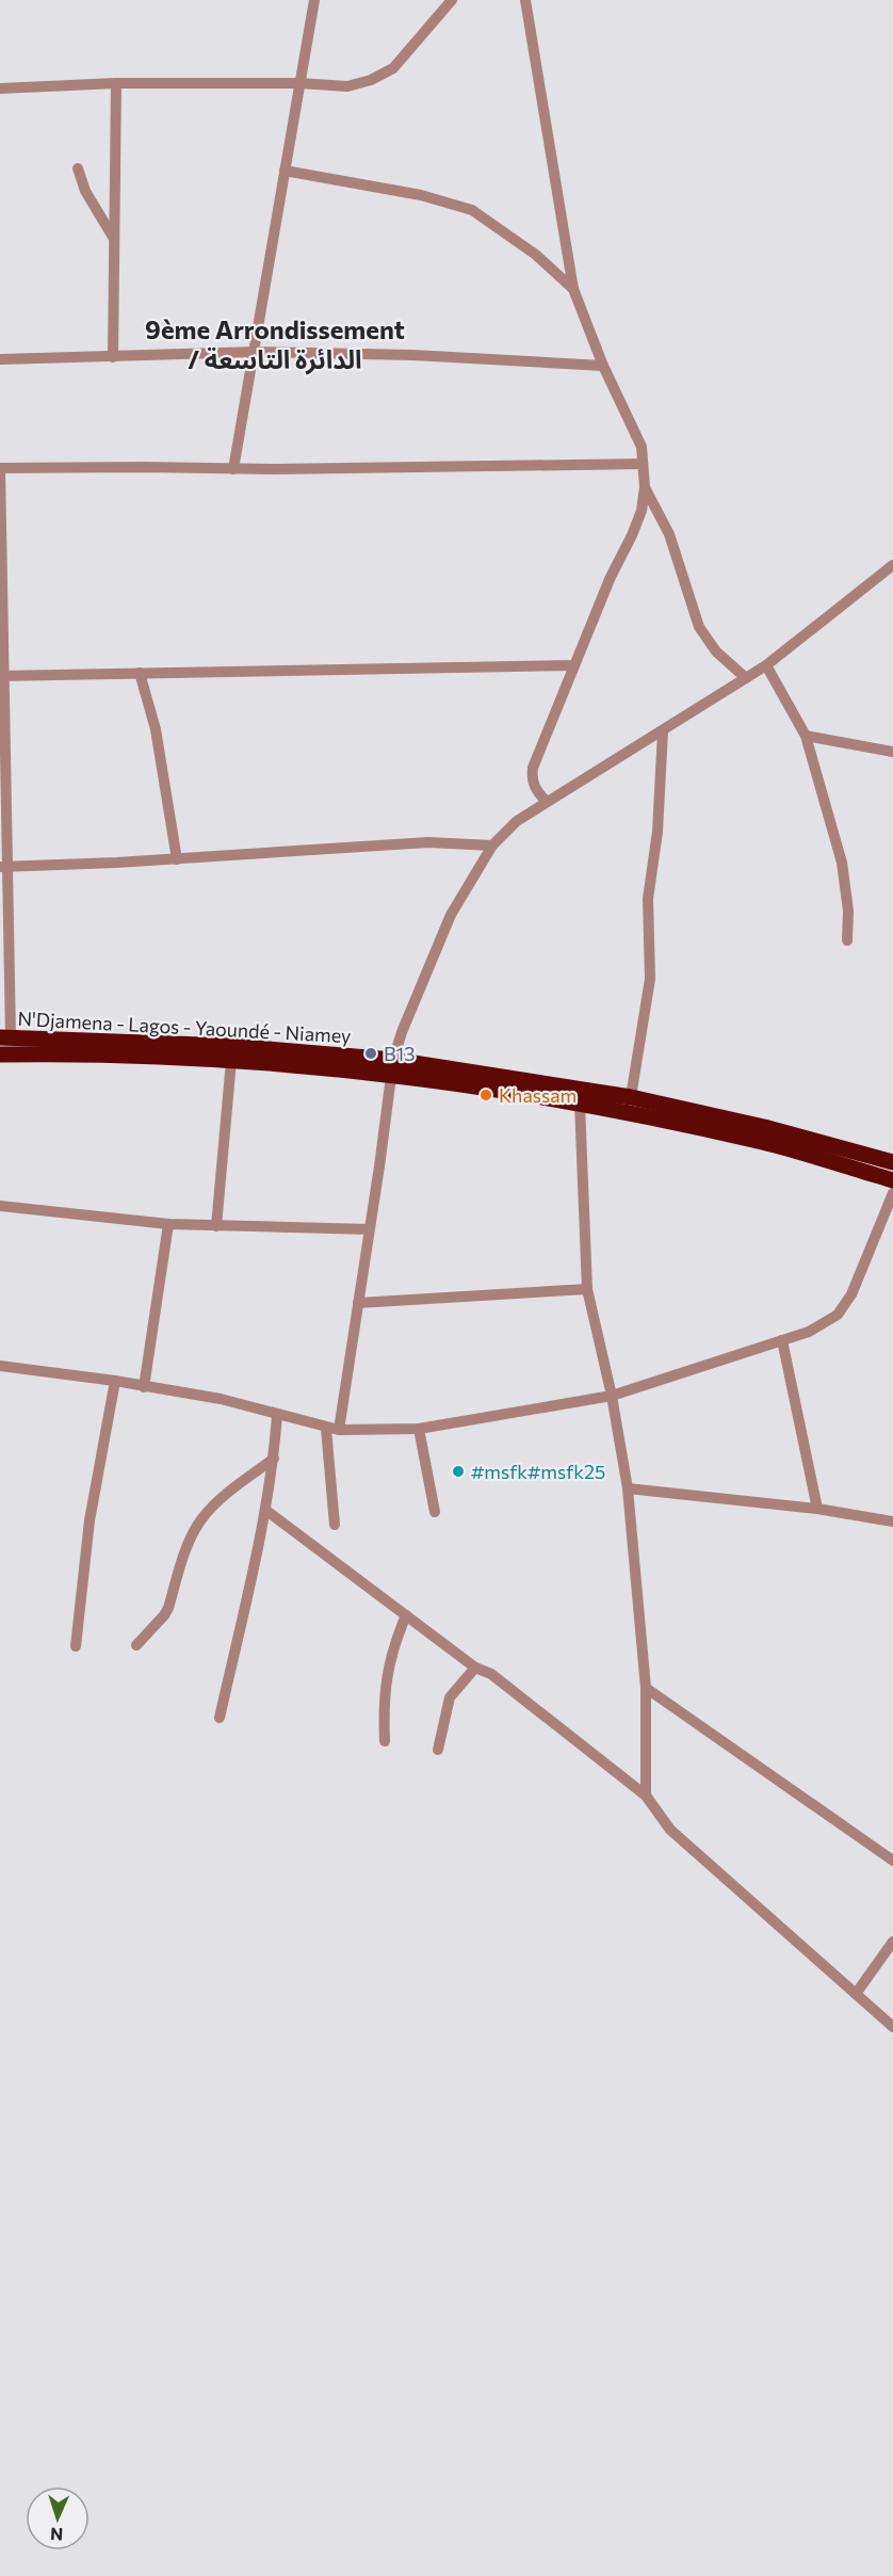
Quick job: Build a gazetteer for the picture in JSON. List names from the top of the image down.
{
  "streets": {
    "highway": ["N'Djamena - Lagos - Yaoundé - Niamey"]
  },
  "districts": ["9ème Arrondissement / الدائرة التاسعة"],
  "places": ["B13", "Khassam", "#msfk#msfk25"],
  "north": "bottom"
}
